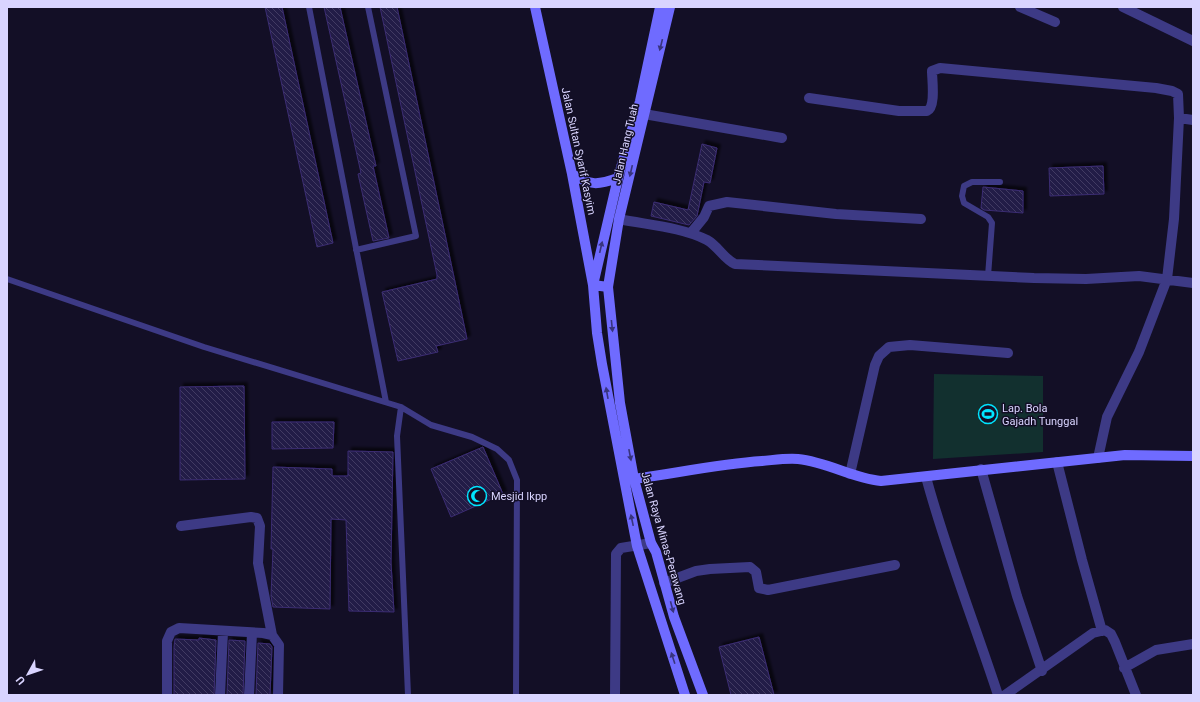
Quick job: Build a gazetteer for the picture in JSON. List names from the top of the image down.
{
  "streets": {
    "main road": ["Jalan Hang Tuah", "Jalan Sultan Syarif Kasyim", "Jalan Raya Minas-Perawang"]
  },
  "crossings": [
    ["Jalan Hang Tuah", "Jalan Sultan Syarif Kasyim"],
    ["Jalan Hang Tuah", "Jalan Raya Minas-Perawang"],
    ["Jalan Sultan Syarif Kasyim", "Jalan Raya Minas-Perawang"]
  ],
  "places": {
    "sports": ["Lap. Bola Gajadh Tunggal"],
    "mosque": ["Mesjid Ikpp"]
  },
  "north": "bottom left"
}
